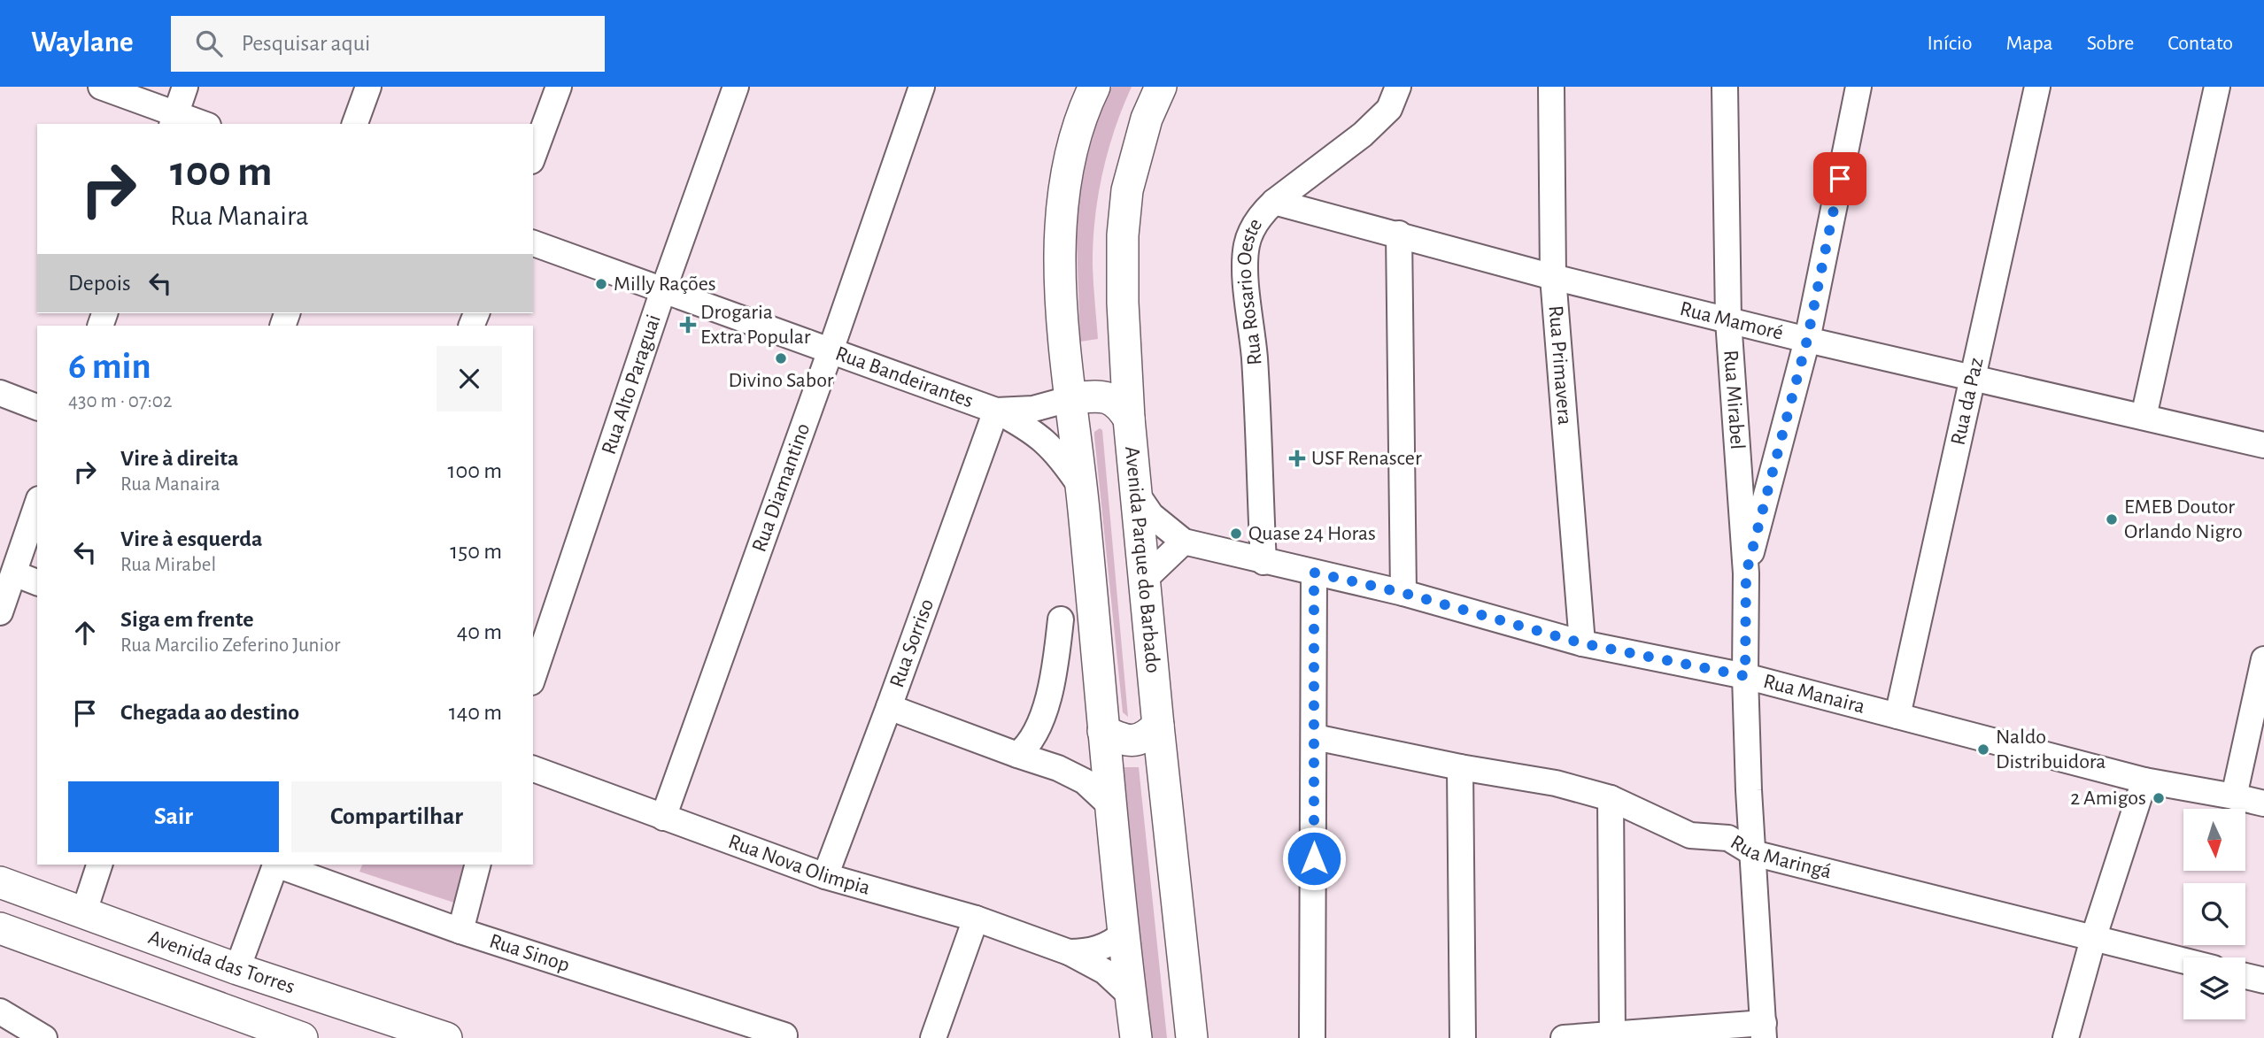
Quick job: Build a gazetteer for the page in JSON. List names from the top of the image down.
{
  "streets": {
    "main road": ["Avenida Parque do Barbado", "Avenida das Torres"],
    "street": [
      "Rua Rosario Oeste",
      "Rua Mamoré",
      "Rua Primavera",
      "Rua Bandeirantes",
      "Rua Alto Paraguai",
      "Rua Mirabel",
      "Rua da Paz",
      "Rua Diamantino",
      "Rua Sorriso",
      "Rua Manaira",
      "Rua Maringá",
      "Rua Nova Olimpia",
      "Rua Sinop"
    ]
  },
  "crossings": [
    ["Rua Rosario Oeste", "Rua Mamoré"],
    ["Rua Rosario Oeste", "Rua Manaira"],
    ["Rua Mamoré", "Rua Primavera"],
    ["Rua Mamoré", "Rua Mirabel"],
    ["Rua Mamoré", "Rua da Paz"],
    ["Rua Primavera", "Rua Manaira"],
    ["Rua Bandeirantes", "Rua Alto Paraguai"],
    ["Rua Bandeirantes", "Rua Diamantino"],
    ["Rua Bandeirantes", "Rua Sorriso"],
    ["Rua Mirabel", "Rua Manaira"],
    ["Rua Mirabel", "Rua Maringá"],
    ["Rua da Paz", "Rua Manaira"],
    ["Rua Diamantino", "Rua Nova Olimpia"],
    ["Avenida Parque do Barbado", "Rua Manaira"],
    ["Rua Sorriso", "Rua Nova Olimpia"]
  ],
  "places": {
    "other": [
      "Milly Rações",
      "Divino Sabor",
      "EMEB Doutor Orlando Nigro",
      "Quase 24 Horas",
      "Naldo Distribuidora",
      "2 Amigos"
    ],
    "health": ["Drogaria Extra Popular", "USF Renascer"]
  },
  "north": "bottom",
  "page": {
    "header": "Waylane",
    "search": "Pesquisar aqui",
    "nav": [
      "Início",
      "Mapa",
      "Sobre",
      "Contato"
    ],
    "turn": ["100 m", "Rua Manaira"],
    "then": "Depois",
    "heading": ["6 min", "430 m · 07:02"],
    "list": [
      {
        "name": "Vire à direita",
        "note": "Rua Manaira",
        "value": "100 m"
      },
      {
        "name": "Vire à esquerda",
        "note": "Rua Mirabel",
        "value": "150 m"
      },
      {
        "name": "Siga em frente",
        "note": "Rua Marcilio Zeferino Junior",
        "value": "40 m"
      },
      {
        "name": "Chegada ao destino",
        "value": "140 m"
      }
    ],
    "buttons": ["Sair", "Compartilhar"]
  }
}
